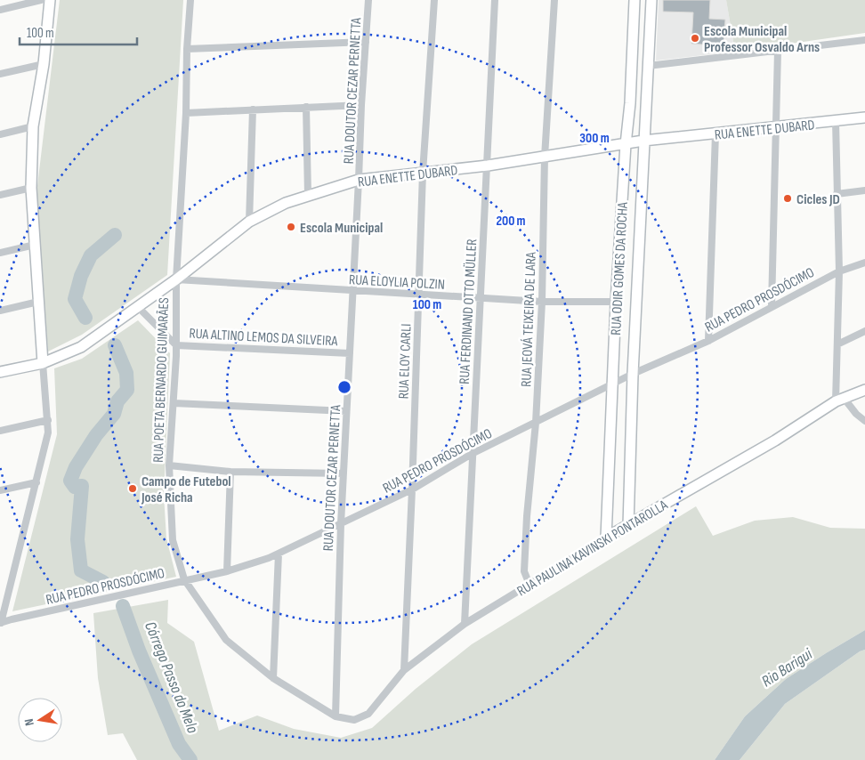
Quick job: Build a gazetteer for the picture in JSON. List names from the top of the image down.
{
  "streets": {
    "street": [
      "RUA DOUTOR CEZAR PERNETTA",
      "RUA ENETTE DUBARD",
      "RUA ODIR GOMES DA ROCHA",
      "RUA ELOYLIA POLZIN",
      "RUA PEDRO PROSDÓCIMO",
      "RUA FERDINAND OTTO MÜLLER",
      "RUA JEOVÁ TEIXEIRA DE LARA",
      "RUA ALTINO LEMOS DA SILVEIRA",
      "RUA ELOY CARLI",
      "RUA POETA BERNARDO GUIMARÃES",
      "RUA PAULINA KAVINSKI PONTAROLLA"
    ]
  },
  "crossings": [
    ["RUA DOUTOR CEZAR PERNETTA", "RUA ENETTE DUBARD"],
    ["RUA DOUTOR CEZAR PERNETTA", "RUA ELOYLIA POLZIN"],
    ["RUA DOUTOR CEZAR PERNETTA", "RUA PEDRO PROSDÓCIMO"],
    ["RUA DOUTOR CEZAR PERNETTA", "RUA ALTINO LEMOS DA SILVEIRA"],
    ["RUA DOUTOR CEZAR PERNETTA", "RUA POETA BERNARDO GUIMARÃES"],
    ["RUA DOUTOR CEZAR PERNETTA", "RUA PAULINA KAVINSKI PONTAROLLA"],
    ["RUA ENETTE DUBARD", "RUA ODIR GOMES DA ROCHA"],
    ["RUA ENETTE DUBARD", "RUA ELOYLIA POLZIN"],
    ["RUA ENETTE DUBARD", "RUA FERDINAND OTTO MÜLLER"],
    ["RUA ENETTE DUBARD", "RUA JEOVÁ TEIXEIRA DE LARA"],
    ["RUA ENETTE DUBARD", "RUA ALTINO LEMOS DA SILVEIRA"],
    ["RUA ENETTE DUBARD", "RUA ELOY CARLI"],
    ["RUA ENETTE DUBARD", "RUA POETA BERNARDO GUIMARÃES"],
    ["RUA ODIR GOMES DA ROCHA", "RUA ELOYLIA POLZIN"],
    ["RUA ODIR GOMES DA ROCHA", "RUA PEDRO PROSDÓCIMO"],
    ["RUA ODIR GOMES DA ROCHA", "RUA PAULINA KAVINSKI PONTAROLLA"],
    ["RUA ELOYLIA POLZIN", "RUA FERDINAND OTTO MÜLLER"],
    ["RUA ELOYLIA POLZIN", "RUA JEOVÁ TEIXEIRA DE LARA"],
    ["RUA ELOYLIA POLZIN", "RUA ELOY CARLI"],
    ["RUA ELOYLIA POLZIN", "RUA POETA BERNARDO GUIMARÃES"],
    ["RUA PEDRO PROSDÓCIMO", "RUA FERDINAND OTTO MÜLLER"],
    ["RUA PEDRO PROSDÓCIMO", "RUA JEOVÁ TEIXEIRA DE LARA"],
    ["RUA PEDRO PROSDÓCIMO", "RUA ELOY CARLI"],
    ["RUA PEDRO PROSDÓCIMO", "RUA POETA BERNARDO GUIMARÃES"],
    ["RUA FERDINAND OTTO MÜLLER", "RUA PAULINA KAVINSKI PONTAROLLA"],
    ["RUA JEOVÁ TEIXEIRA DE LARA", "RUA PAULINA KAVINSKI PONTAROLLA"],
    ["RUA ALTINO LEMOS DA SILVEIRA", "RUA POETA BERNARDO GUIMARÃES"],
    ["RUA ELOY CARLI", "RUA PAULINA KAVINSKI PONTAROLLA"],
    ["RUA POETA BERNARDO GUIMARÃES", "RUA PAULINA KAVINSKI PONTAROLLA"]
  ],
  "water": ["Rio Barigui", "Córrego Passo do Melo"],
  "places": [
    "Escola Municipal Professor Osvaldo Arns",
    "Cicles JD",
    "Escola Municipal",
    "Campo de Futebol José Richa"
  ],
  "scale_bar": "100 m",
  "north": "left",
  "rings": ["300 m", "200 m", "100 m"]
}
